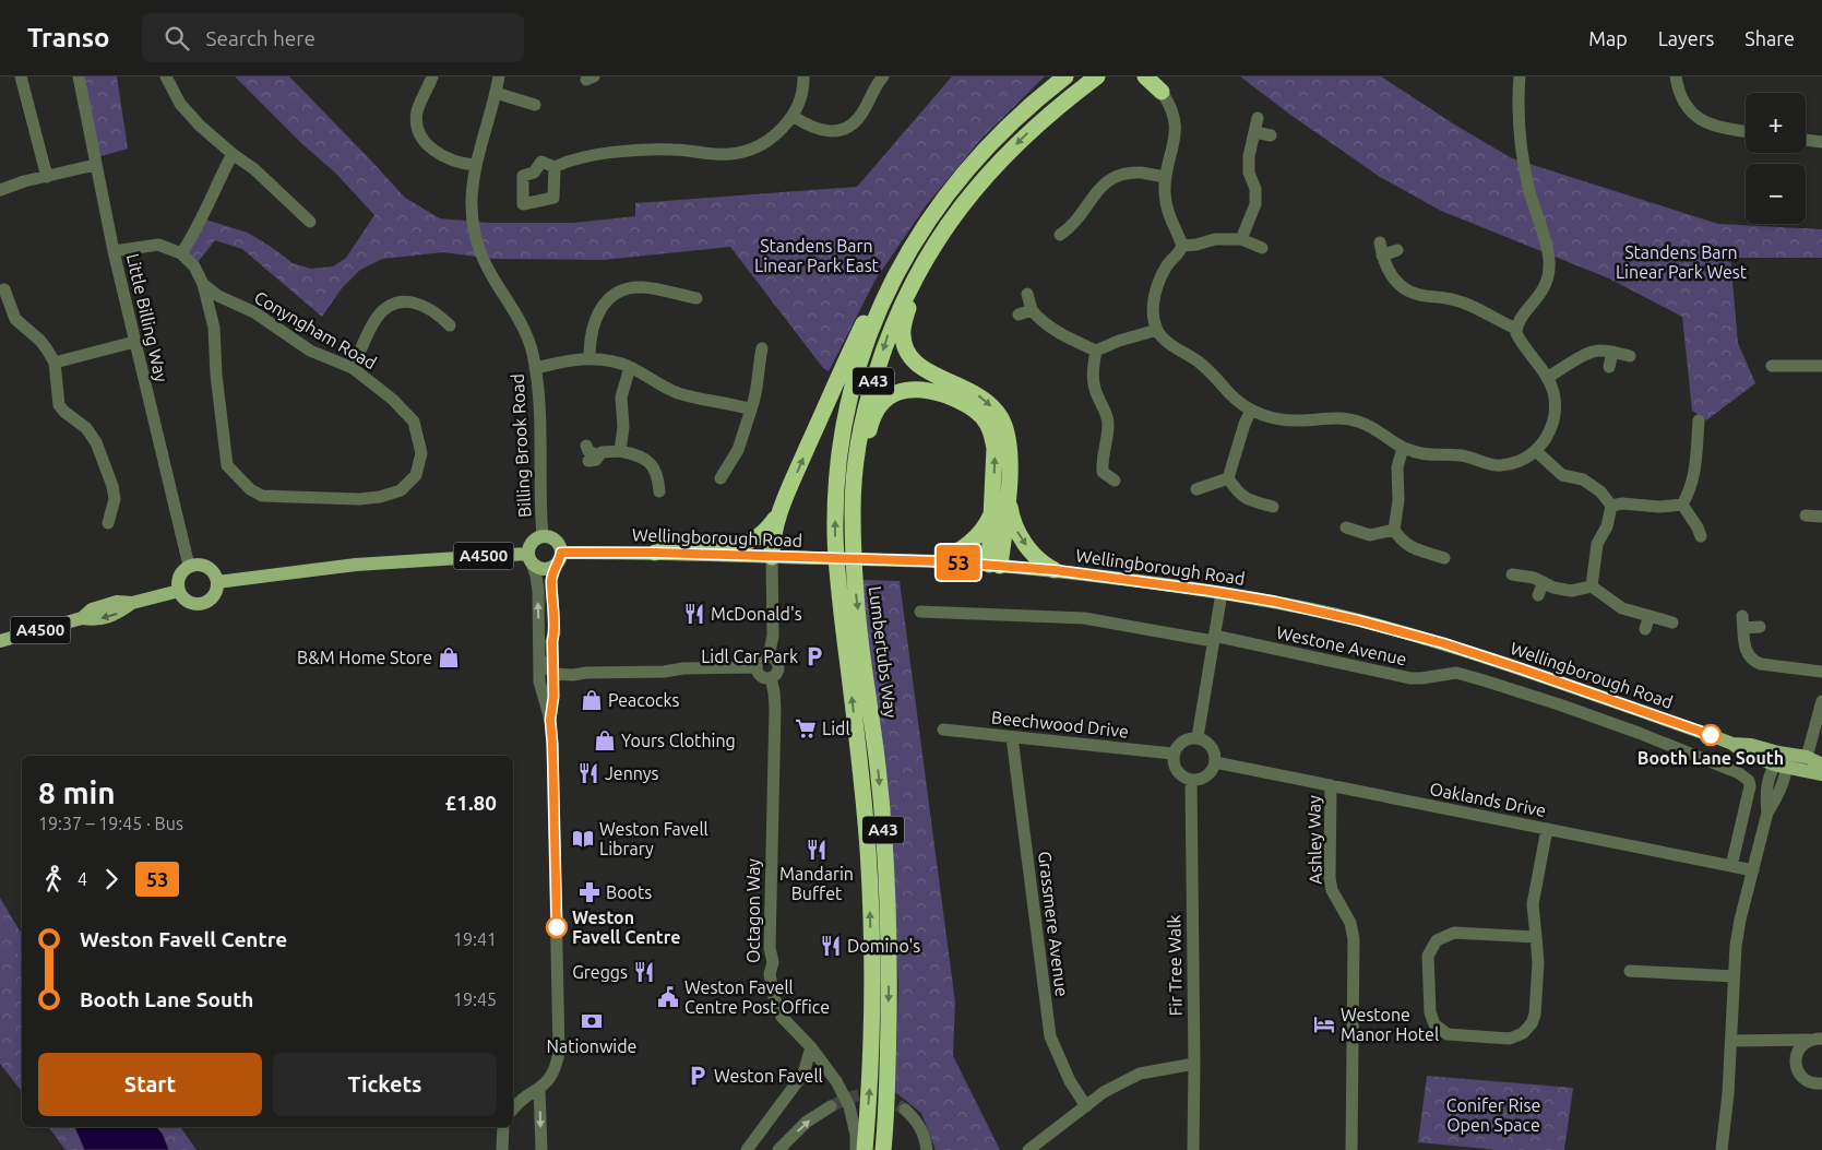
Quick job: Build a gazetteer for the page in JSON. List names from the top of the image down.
{
  "streets": {
    "highway": ["A43", "Lumbertubs Way"],
    "main road": ["Wellingborough Road", "A4500"],
    "street": [
      "Little Billing Way",
      "Conyngham Road",
      "Billing Brook Road",
      "Westone Avenue",
      "Beechwood Drive",
      "Oaklands Drive",
      "Ashley Way",
      "Octagon Way",
      "Grassmere Avenue",
      "Fir Tree Walk"
    ]
  },
  "crossings": [
    ["Little Billing Way", "A4500"],
    ["Billing Brook Road", "Wellingborough Road"],
    ["Billing Brook Road", "A4500"],
    ["Wellingborough Road", "A4500"],
    ["Westone Avenue", "Oaklands Drive"],
    ["Beechwood Drive", "Oaklands Drive"],
    ["Beechwood Drive", "Grassmere Avenue"],
    ["Beechwood Drive", "Fir Tree Walk"],
    ["Oaklands Drive", "Ashley Way"],
    ["Oaklands Drive", "Fir Tree Walk"]
  ],
  "parks": ["Standens Barn Linear Park East", "Standens Barn Linear Park West", "Conifer Rise Open Space"],
  "places": {
    "restaurant": [
      "McDonald's",
      "Jennys",
      "Mandarin Buffet",
      "Domino's",
      "Greggs"
    ],
    "parking": ["Lidl Car Park", "Weston Favell"],
    "shop": ["B&M Home Store", "Peacocks", "Yours Clothing"],
    "supermarket": ["Lidl"],
    "other": ["Booth Lane South", "Weston Favell Centre"],
    "library": ["Weston Favell Library"],
    "pharmacy": ["Boots"],
    "public building": ["Weston Favell Centre Post Office"],
    "bank": ["Nationwide"],
    "hotel": ["Westone Manor Hotel"]
  },
  "lines": ["bus line 53"],
  "page": {
    "header": "Transo",
    "search": "Search here",
    "nav": ["Map", "Layers", "Share"],
    "on_map": "53",
    "map_buttons": ["+", "−"],
    "heading": ["8 min", "19:37 – 19:45 · Bus", "£1.80"],
    "legs": ["4", "53"],
    "list": [
      {
        "name": "Weston Favell Centre",
        "value": "19:41"
      },
      {
        "name": "Booth Lane South",
        "value": "19:45"
      }
    ],
    "buttons": ["Start", "Tickets"]
  }
}
